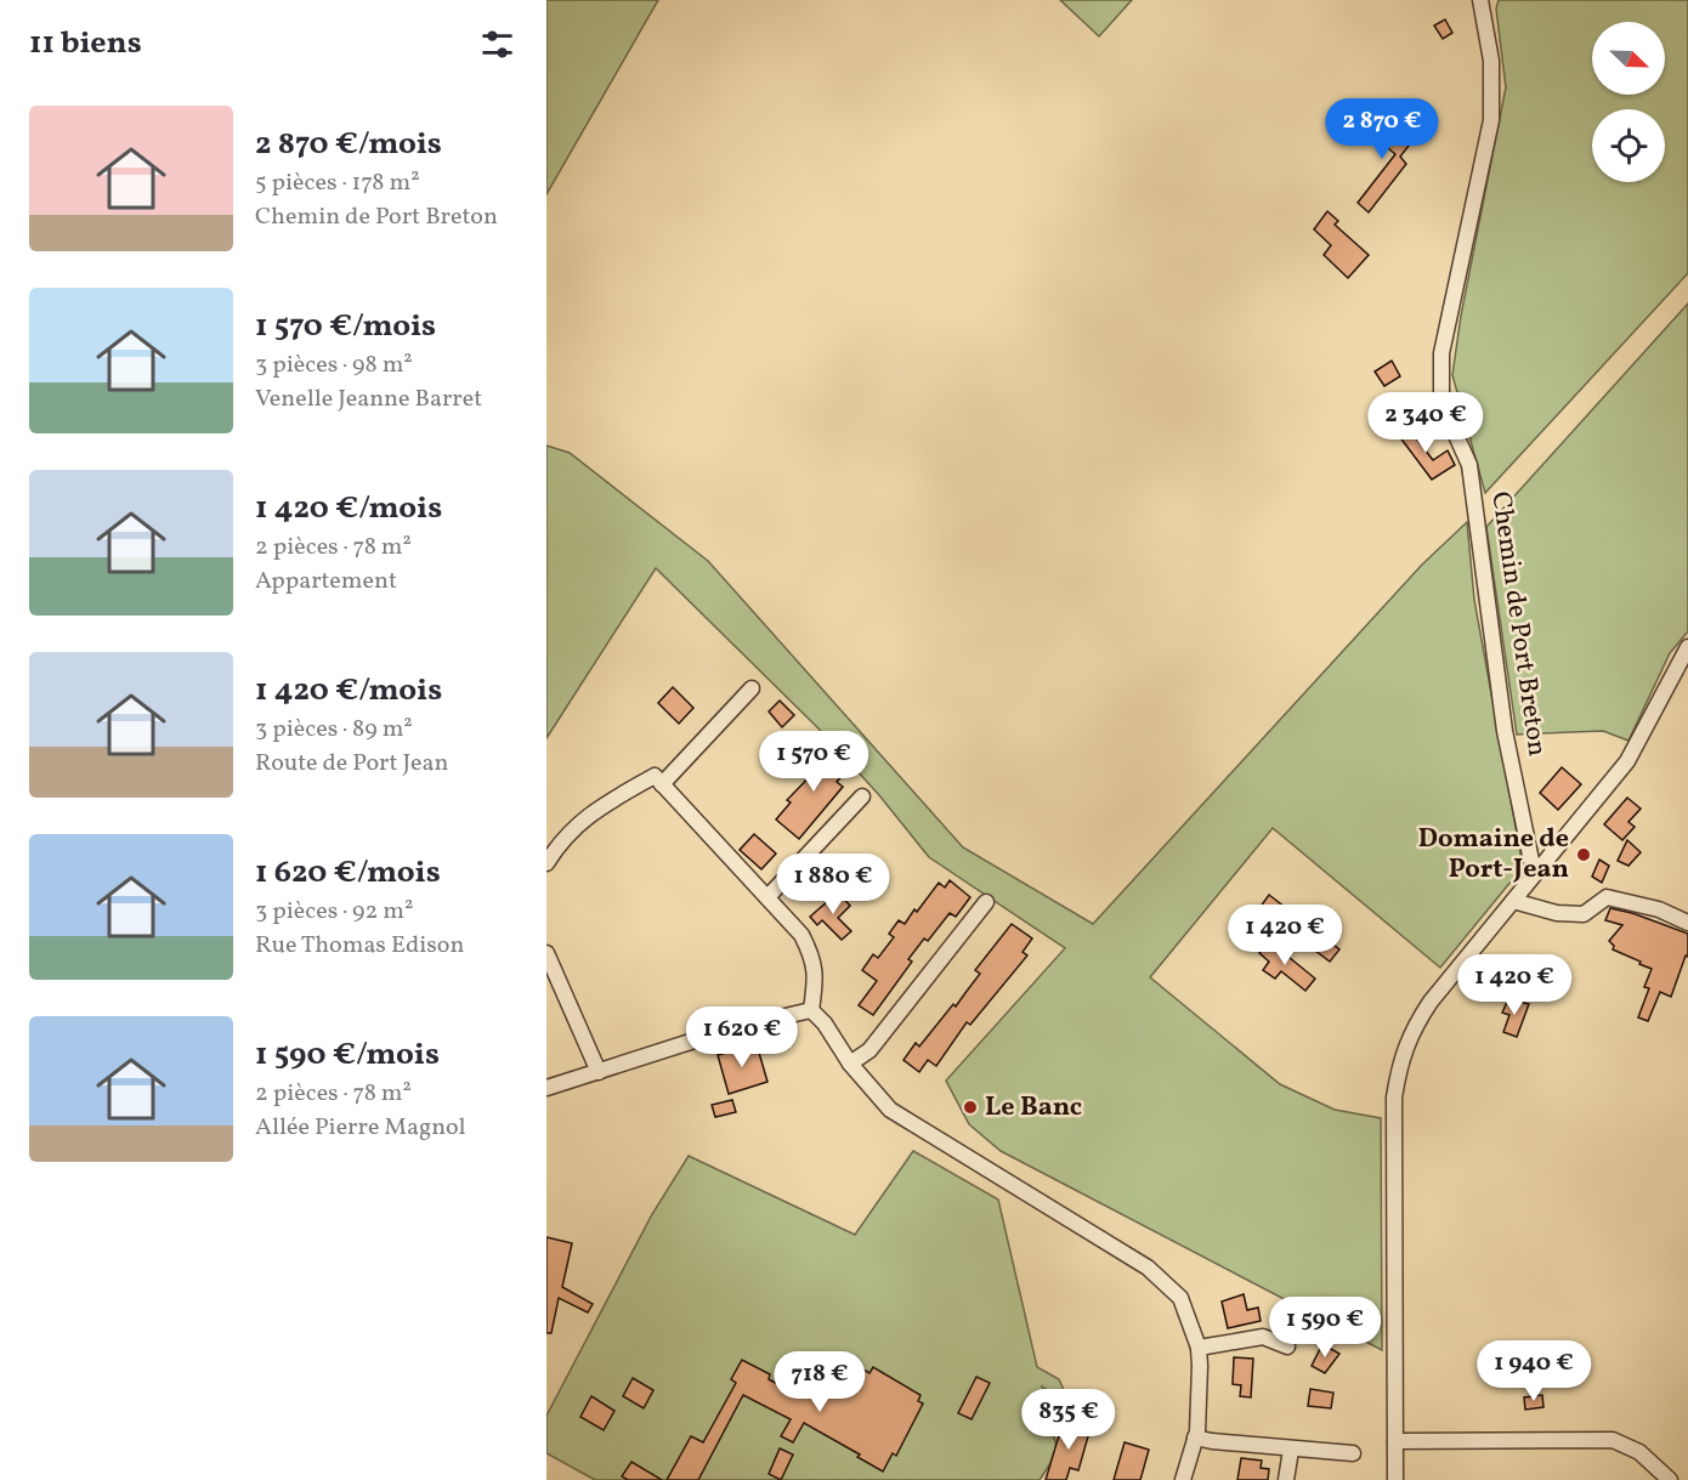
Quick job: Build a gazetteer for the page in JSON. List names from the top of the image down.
{
  "streets": {
    "street": ["Chemin de Port Breton"]
  },
  "places": ["Domaine de Port-Jean", "Le Banc"],
  "north": "bottom right",
  "page": {
    "heading": "11 biens",
    "list": [
      {
        "name": "2 870 €/mois",
        "note": "5 pièces · 178 m² · Chemin de Port Breton"
      },
      {
        "name": "1 570 €/mois",
        "note": "3 pièces · 98 m² · Venelle Jeanne Barret"
      },
      {
        "name": "1 420 €/mois",
        "note": "2 pièces · 78 m² · Appartement"
      },
      {
        "name": "1 420 €/mois",
        "note": "3 pièces · 89 m² · Route de Port Jean"
      },
      {
        "name": "1 620 €/mois",
        "note": "3 pièces · 92 m² · Rue Thomas Edison"
      },
      {
        "name": "1 590 €/mois",
        "note": "2 pièces · 78 m² · Allée Pierre Magnol"
      }
    ],
    "price": [
      "2 870 €",
      "2 340 €",
      "1 570 €",
      "1 880 €",
      "1 420 €",
      "1 420 €",
      "1 620 €",
      "1 590 €",
      "1 940 €",
      "718 €",
      "835 €"
    ]
  }
}
